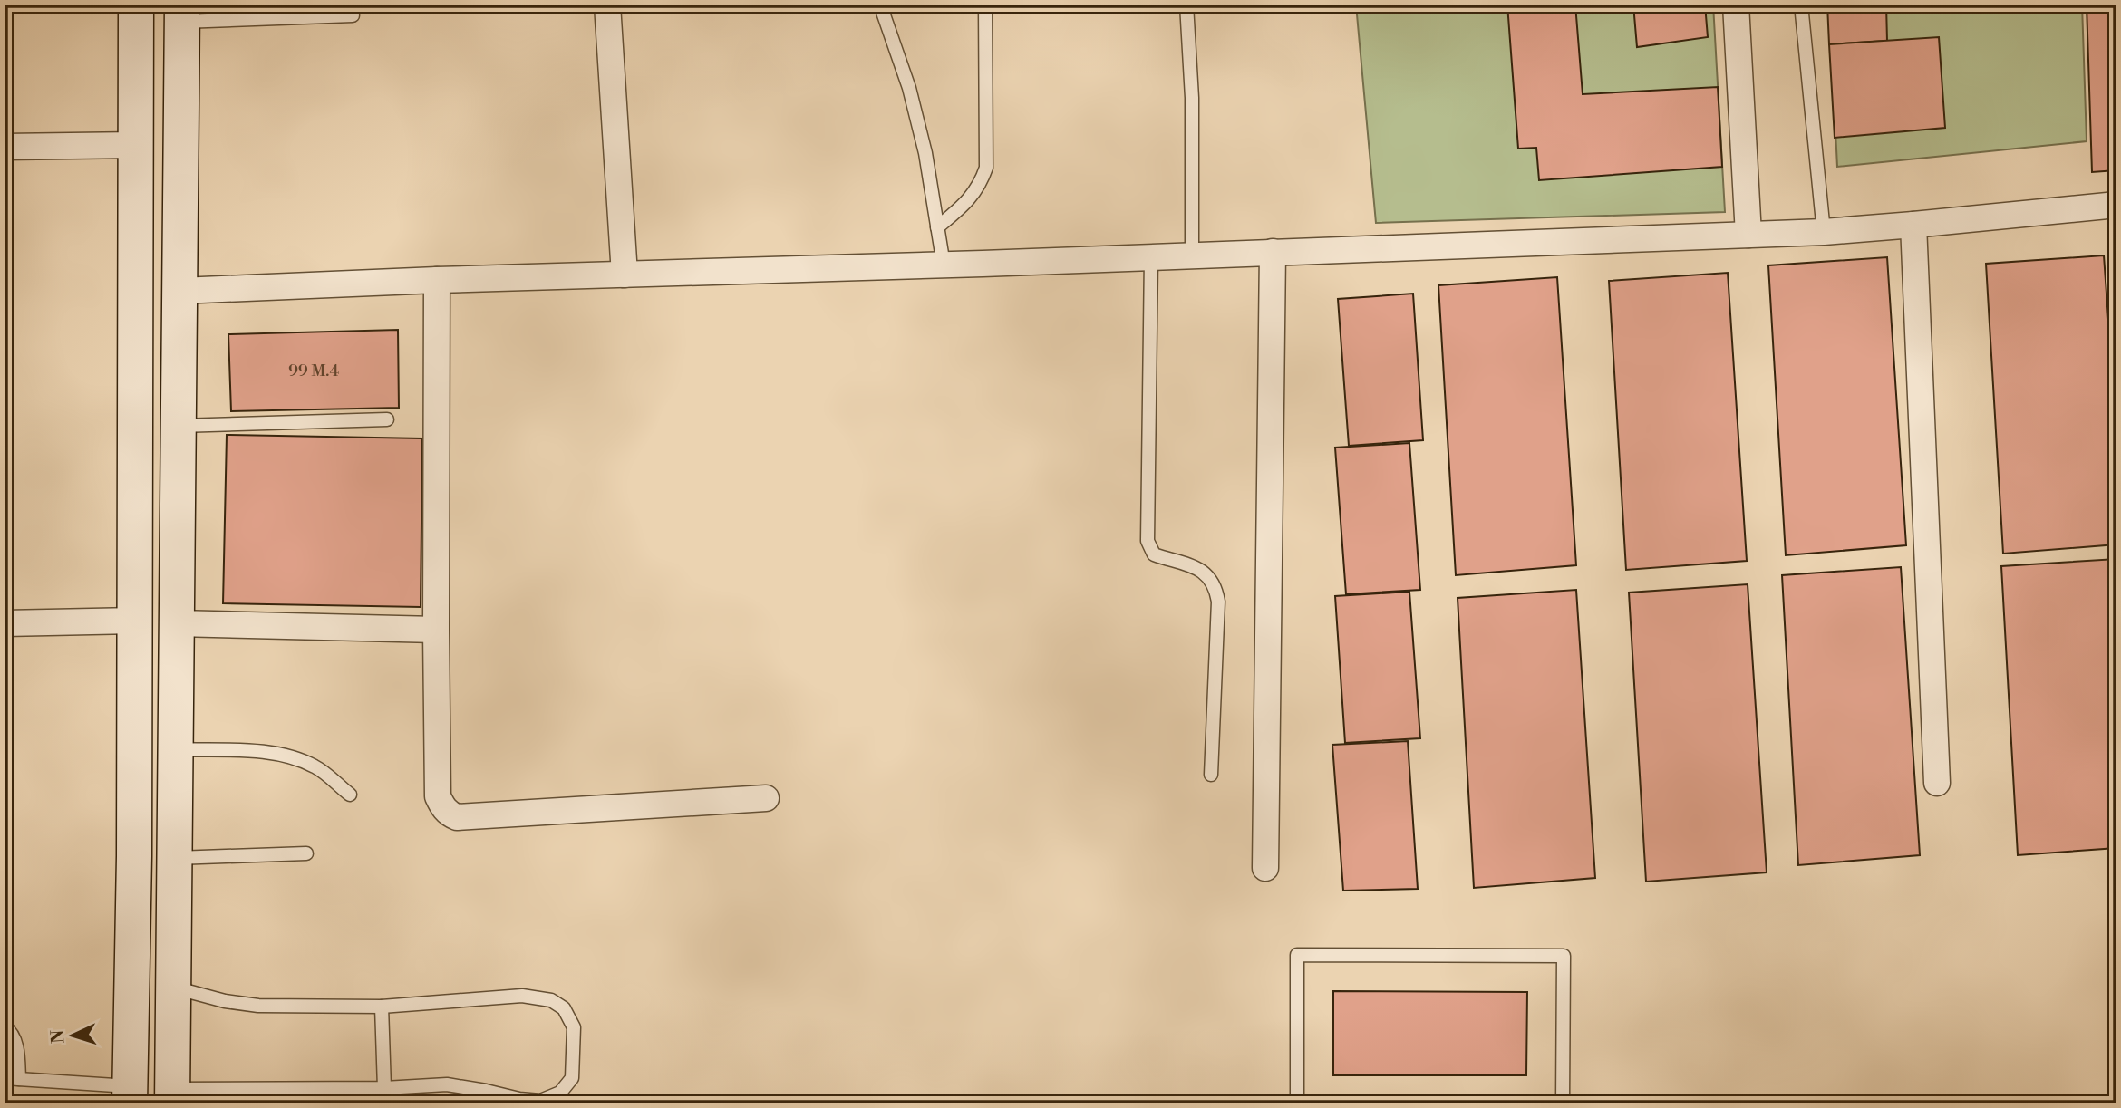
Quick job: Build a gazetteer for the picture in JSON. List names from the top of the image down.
{
  "house_numbers": ["99 M.4"],
  "north": "left"
}
